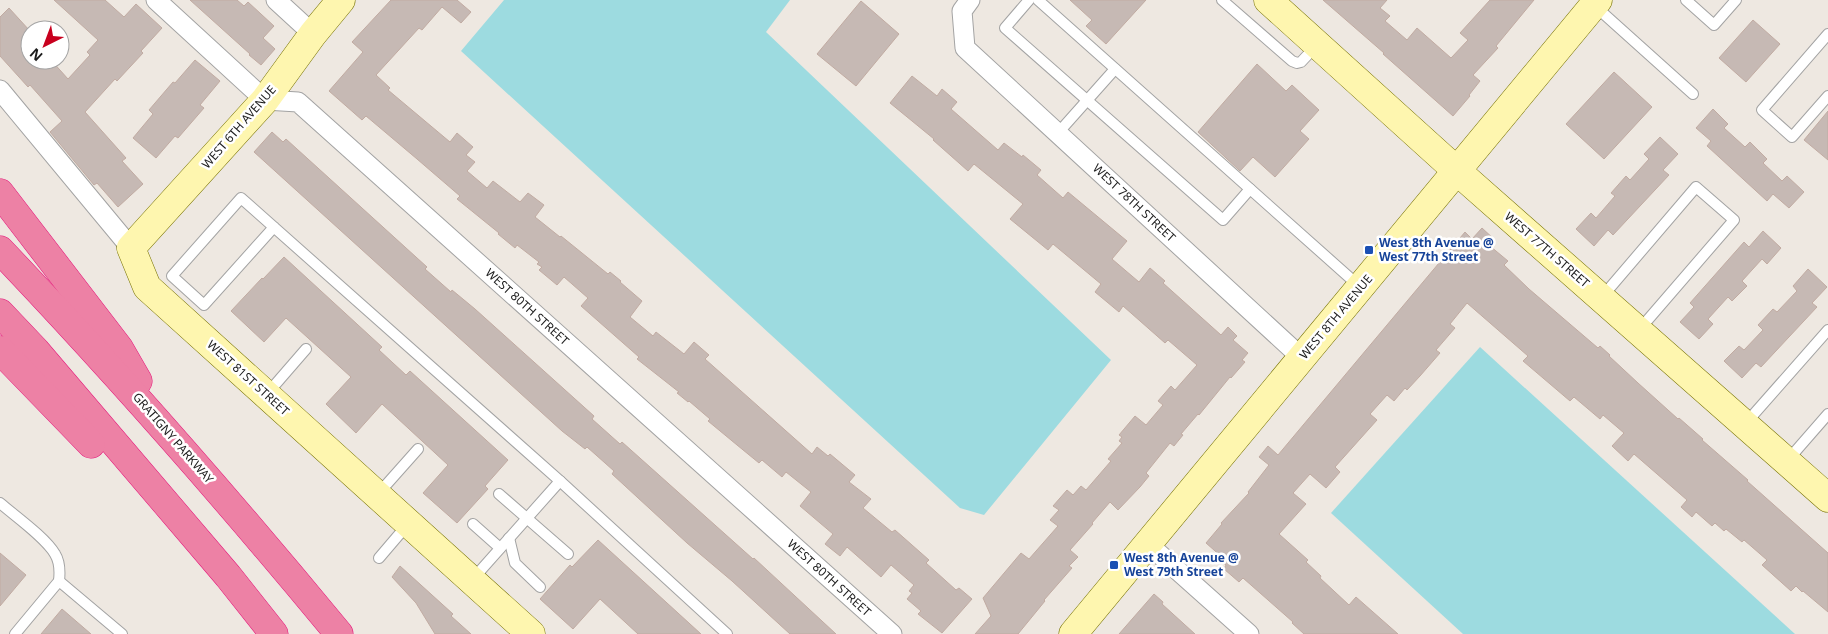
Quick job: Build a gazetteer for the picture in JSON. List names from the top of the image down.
{
  "streets": {
    "highway": ["GRATIGNY PARKWAY"],
    "street": [
      "WEST 6TH AVENUE",
      "WEST 78TH STREET",
      "WEST 77TH STREET",
      "WEST 80TH STREET",
      "WEST 8TH AVENUE",
      "WEST 81ST STREET"
    ]
  },
  "crossings": [
    ["WEST 6TH AVENUE", "WEST 80TH STREET"],
    ["WEST 6TH AVENUE", "WEST 81ST STREET"],
    ["WEST 78TH STREET", "WEST 8TH AVENUE"],
    ["WEST 77TH STREET", "WEST 8TH AVENUE"]
  ],
  "places": {
    "transit": ["West 8th Avenue @ West 77th Street", "West 8th Avenue @ West 79th Street"]
  },
  "north": "bottom left"
}
